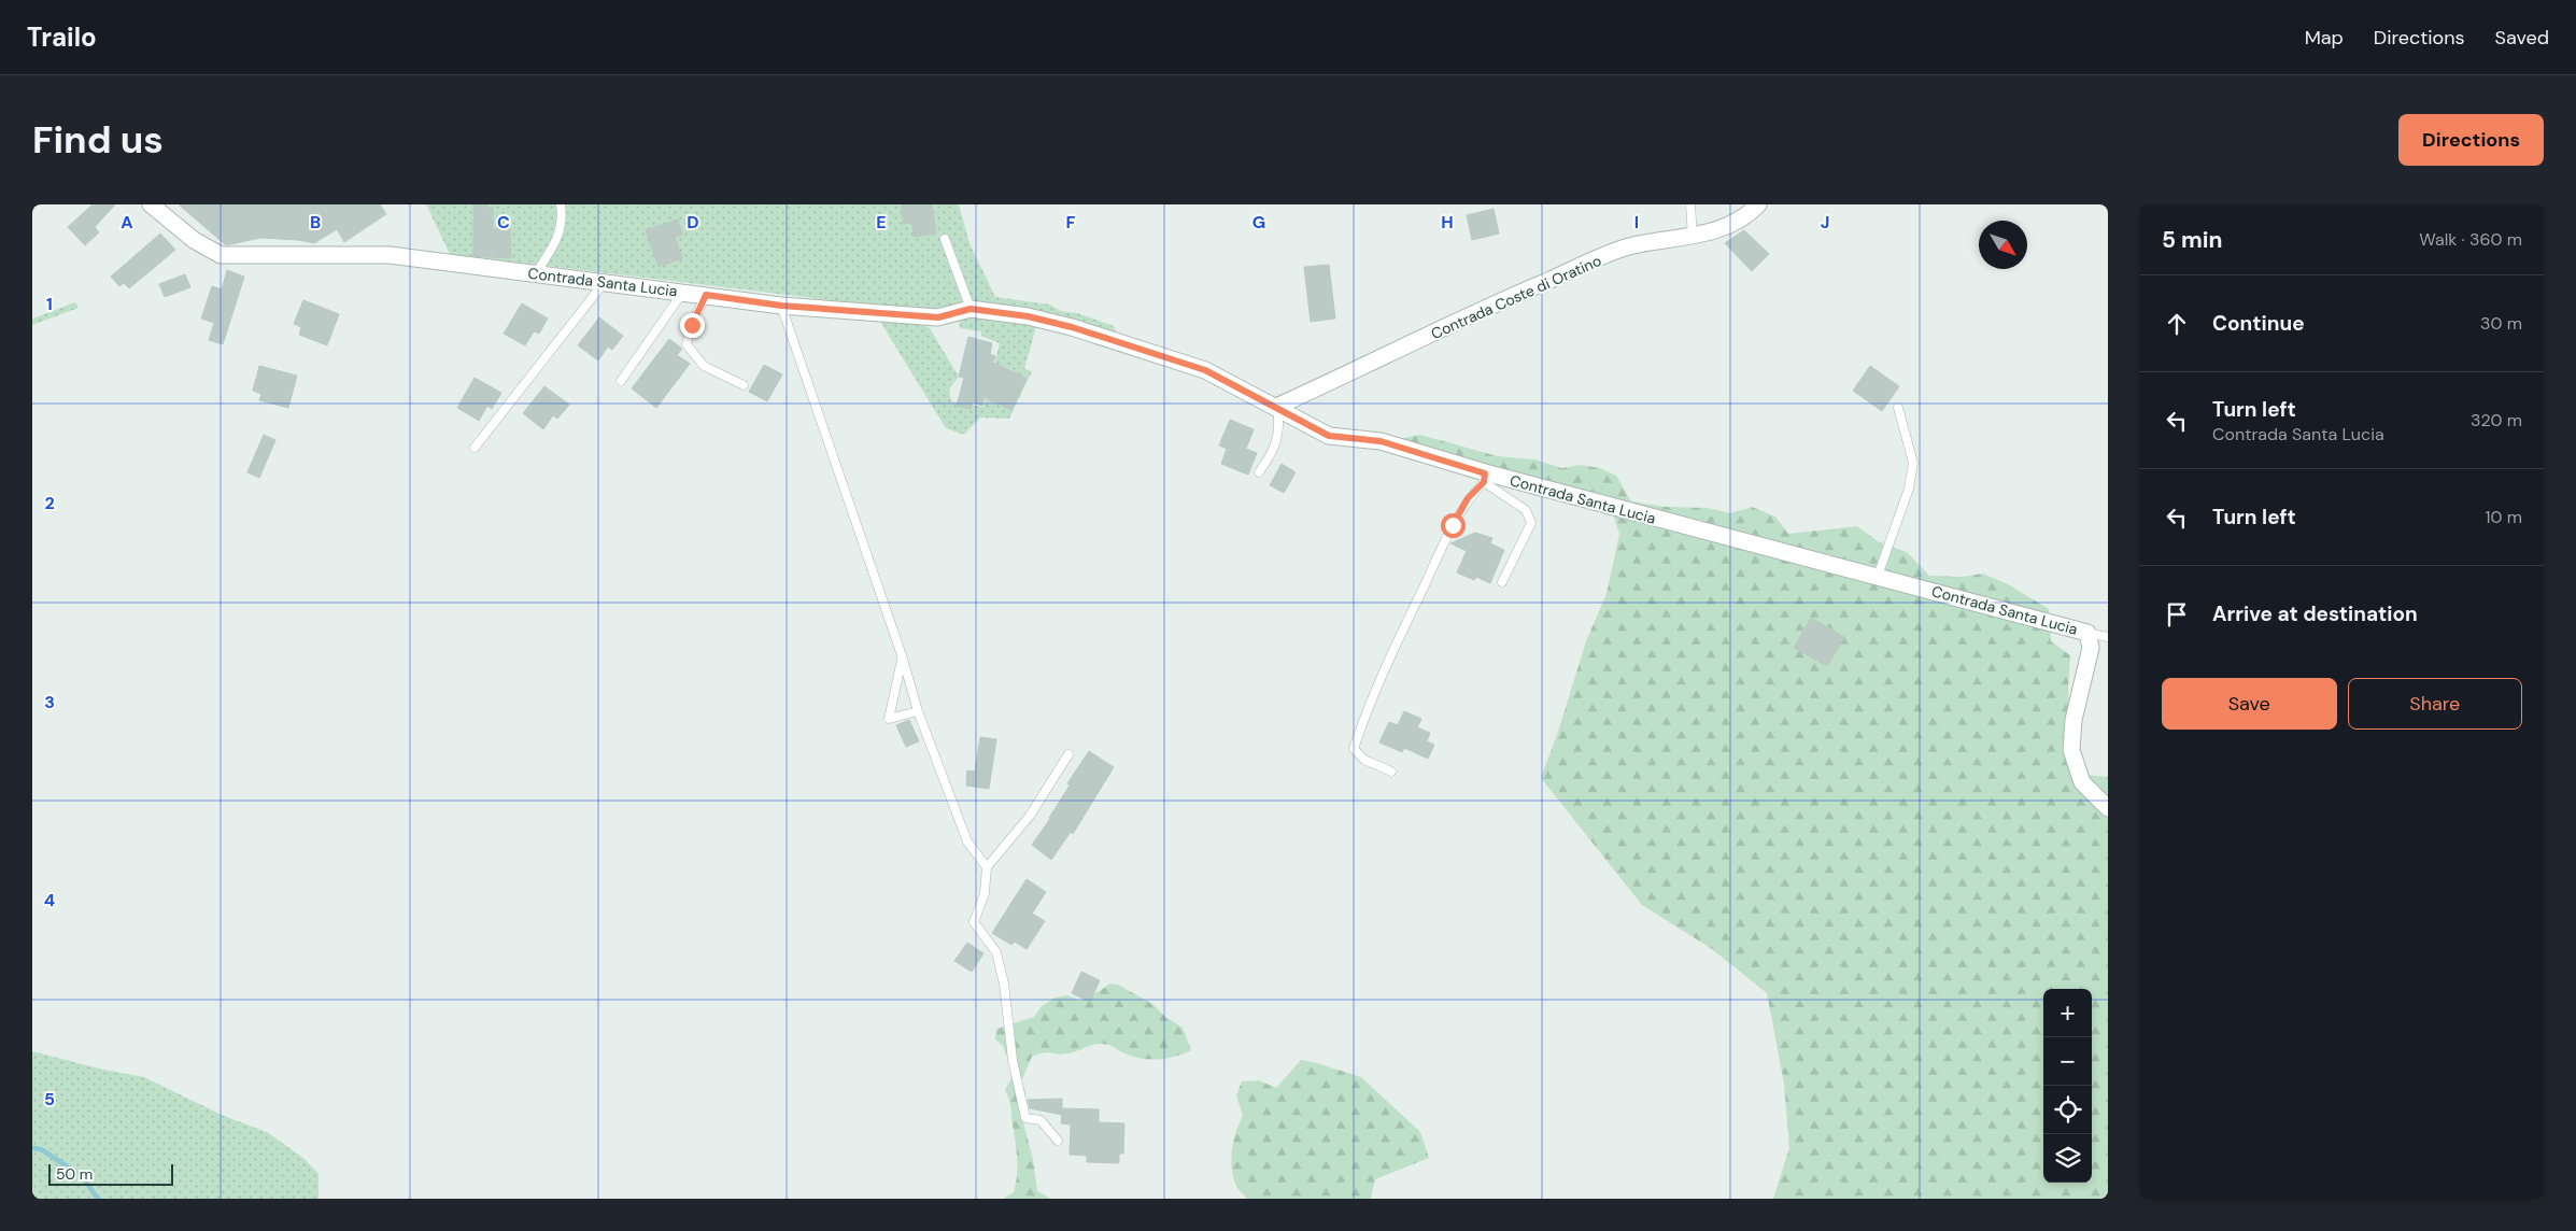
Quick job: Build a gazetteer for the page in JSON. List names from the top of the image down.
{
  "streets": {
    "street": ["Contrada Santa Lucia", "Contrada Coste di Oratino"]
  },
  "crossings": [
    ["Contrada Santa Lucia", "Contrada Coste di Oratino"]
  ],
  "scale_bar": "50 m",
  "north": "bottom right",
  "page": {
    "header": "Trailo",
    "nav": ["Map", "Directions", "Saved"],
    "buttons": [
      "Directions",
      ["Save", "Share"]
    ],
    "title": "Find us",
    "heading": ["5 min", "Walk · 360 m"],
    "list": [
      ["Continue", "30 m"],
      ["Turn left", "Contrada Santa Lucia", "320 m"],
      ["Turn left", "10 m"],
      "Arrive at destination"
    ],
    "map_buttons": ["+", "−"],
    "scale": "50 m"
  },
  "grid": {
    "columns": [
      "A",
      "B",
      "C",
      "D",
      "E",
      "F",
      "G",
      "H",
      "I",
      "J"
    ],
    "rows": [
      "1",
      "2",
      "3",
      "4",
      "5"
    ]
  }
}
